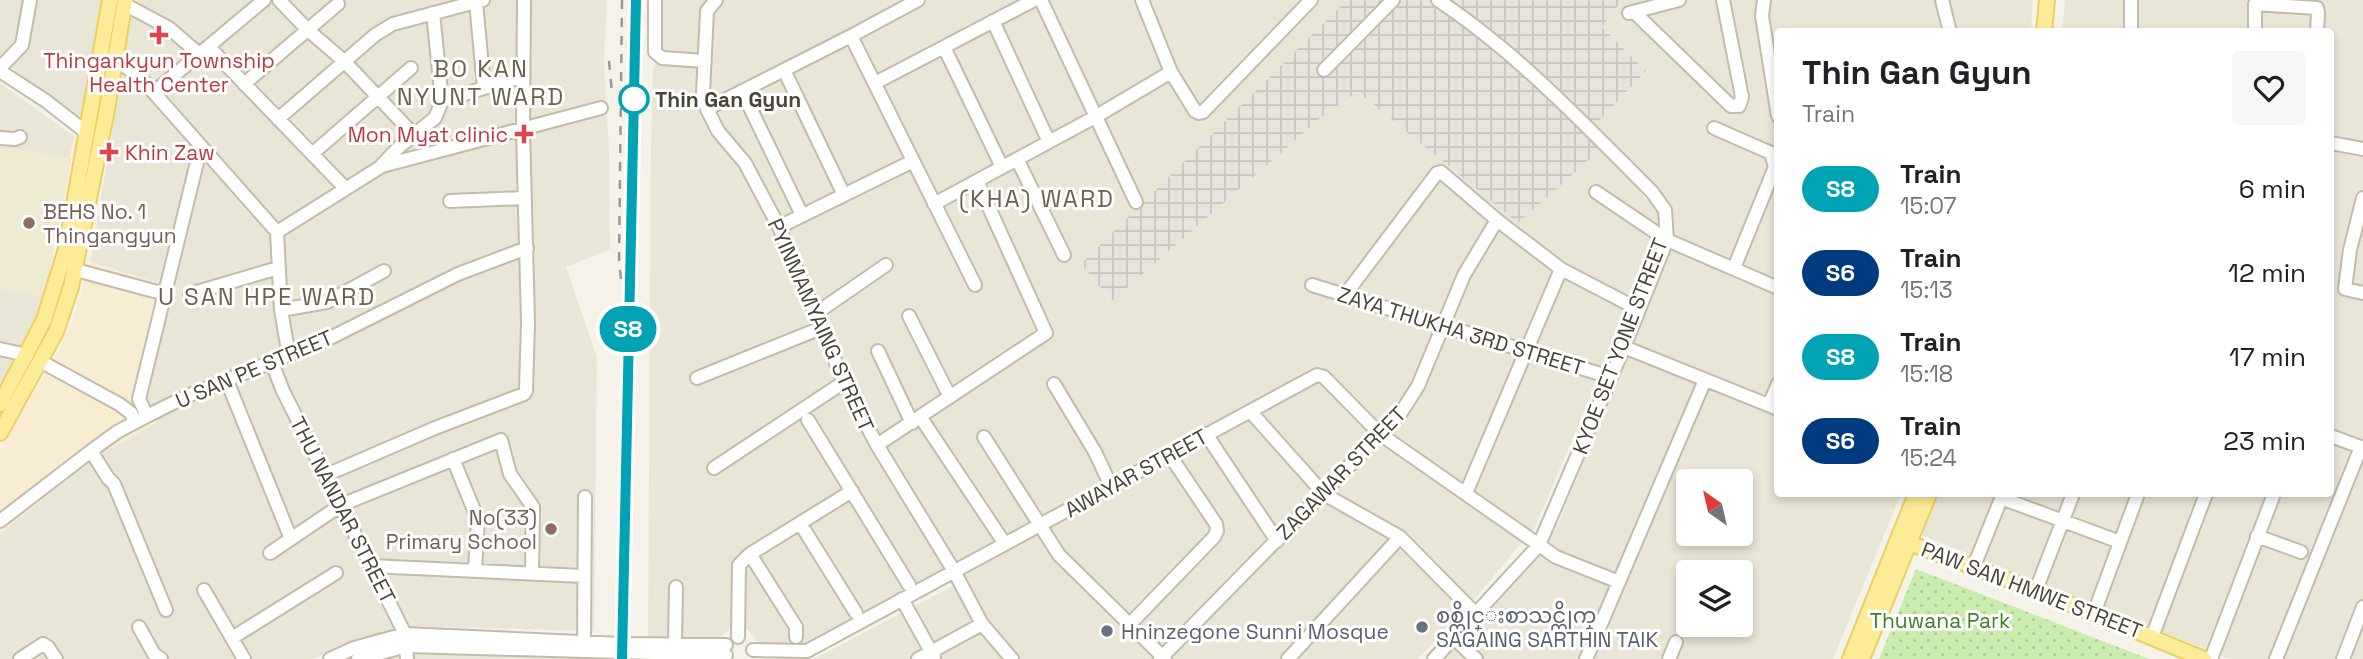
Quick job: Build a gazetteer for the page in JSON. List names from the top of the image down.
{
  "streets": {
    "main road": ["PAW SAN HMWE STREET"],
    "street": [
      "PYINMAMYAING STREET",
      "ZAYA THUKHA 3RD STREET",
      "KYOE SET YONE STREET",
      "U SAN PE STREET",
      "AWAYAR STREET",
      "ZAGAWAR STREET",
      "THU NANDAR STREET"
    ]
  },
  "crossings": [
    ["PYINMAMYAING STREET", "AWAYAR STREET"],
    ["ZAYA THUKHA 3RD STREET", "KYOE SET YONE STREET"],
    ["ZAYA THUKHA 3RD STREET", "ZAGAWAR STREET"],
    ["U SAN PE STREET", "THU NANDAR STREET"],
    ["AWAYAR STREET", "ZAGAWAR STREET"]
  ],
  "districts": ["BO KAN NYUNT WARD", "(KHA) WARD", "U SAN HPE WARD"],
  "parks": ["Thuwana Park"],
  "places": {
    "health": ["Thingankyun Township Health Center", "Mon Myat clinic", "Khin Zaw"],
    "other": [
      "Thin Gan Gyun",
      "BEHS No. 1 Thingangyun",
      "No(33) Primary School",
      "စစ္ကိုင္းစာသင္တိုက္ SAGAING SARTHIN TAIK",
      "Hninzegone Sunni Mosque"
    ]
  },
  "north": "top left",
  "page": {
    "on_map": "S8",
    "heading": ["Thin Gan Gyun", "Train"],
    "list": [
      {
        "mark": "S8",
        "name": "Train",
        "note": "15:07",
        "value": "6 min"
      },
      {
        "mark": "S6",
        "name": "Train",
        "note": "15:13",
        "value": "12 min"
      },
      {
        "mark": "S8",
        "name": "Train",
        "note": "15:18",
        "value": "17 min"
      },
      {
        "mark": "S6",
        "name": "Train",
        "note": "15:24",
        "value": "23 min"
      }
    ]
  }
}
